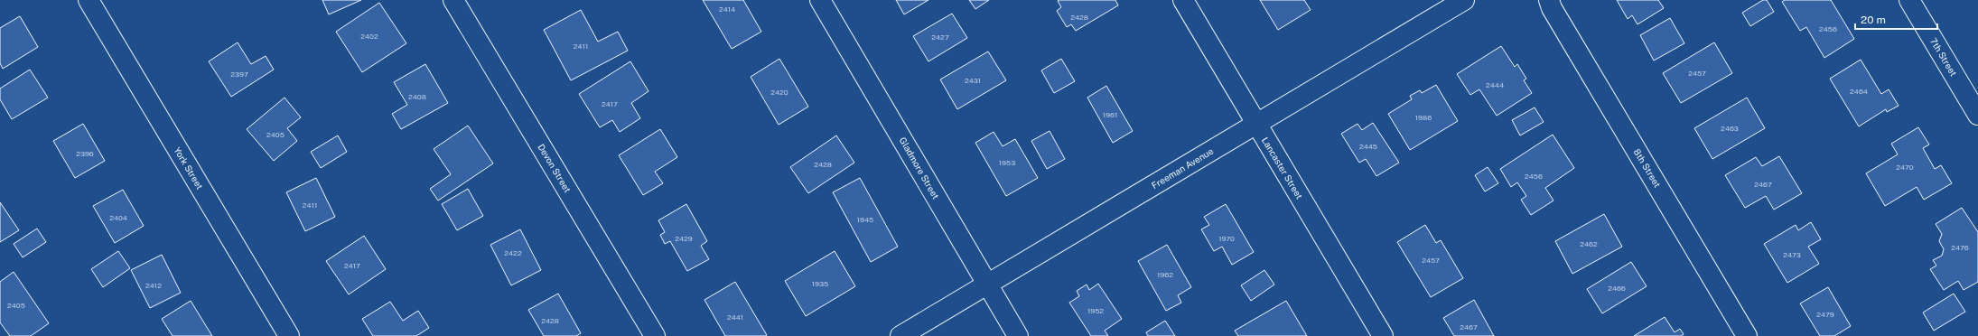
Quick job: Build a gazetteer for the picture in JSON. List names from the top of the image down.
{
  "streets": {
    "street": [
      "7th Street",
      "York Street",
      "Devon Street",
      "Gladmore Street",
      "Freeman Avenue",
      "Lancaster Street",
      "8th Street"
    ]
  },
  "crossings": [
    ["Gladmore Street", "Freeman Avenue"],
    ["Freeman Avenue", "Lancaster Street"]
  ],
  "house_numbers": [
    "2414",
    "2428",
    "2456",
    "2402",
    "2427",
    "2411",
    "2457",
    "2397",
    "2431",
    "2444",
    "2464",
    "2420",
    "2408",
    "2417",
    "1961",
    "1986",
    "2463",
    "2405",
    "2445",
    "2396",
    "1953",
    "2428",
    "2470",
    "2456",
    "2467",
    "2411",
    "2404",
    "1945",
    "2429",
    "1970",
    "2462",
    "2476",
    "2422",
    "2473",
    "2457",
    "2417",
    "1962",
    "1935",
    "2412",
    "2466",
    "2405",
    "1952",
    "2479",
    "2441",
    "2428",
    "2467"
  ],
  "scale_bar": "20 m"
}
